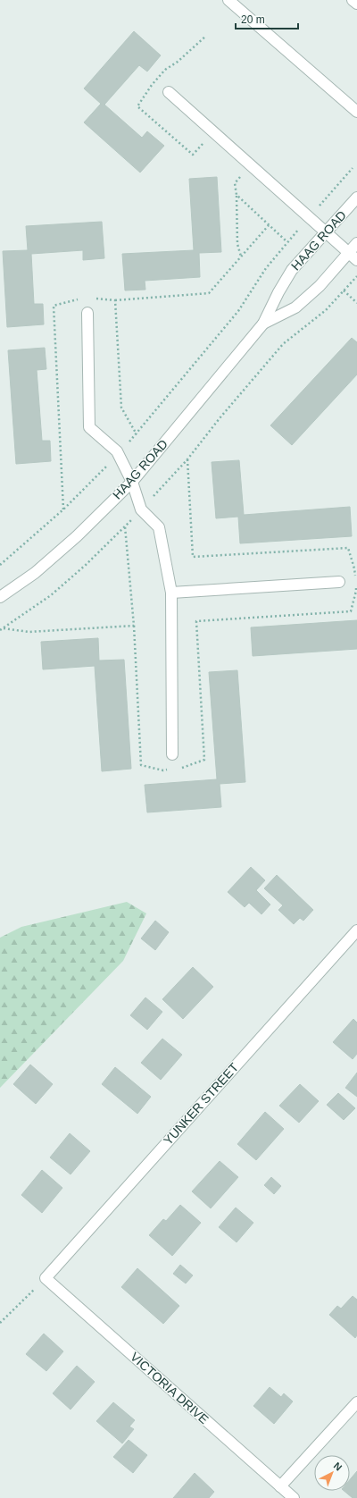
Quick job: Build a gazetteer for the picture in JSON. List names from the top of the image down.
{
  "streets": {
    "street": ["HAAG ROAD", "YUNKER STREET", "VICTORIA DRIVE"]
  },
  "crossings": [
    ["YUNKER STREET", "VICTORIA DRIVE"]
  ],
  "scale_bar": "20 m",
  "north": "top right"
}
